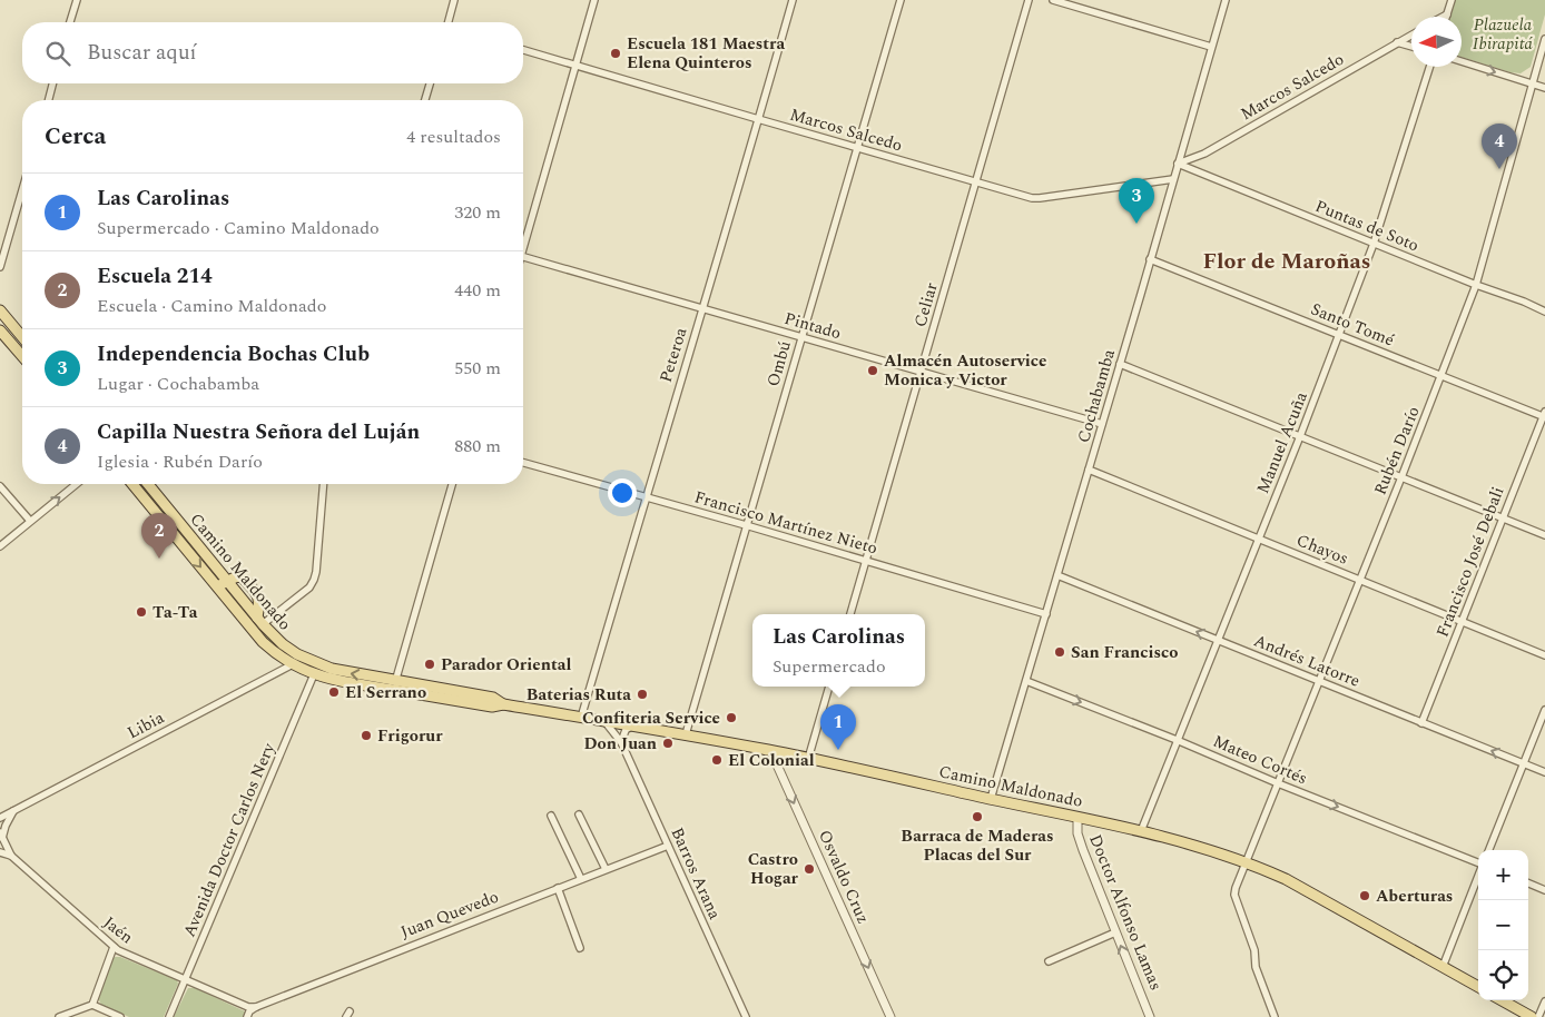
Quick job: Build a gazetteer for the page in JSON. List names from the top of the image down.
{
  "streets": {
    "main road": ["Camino Maldonado"],
    "street": [
      "Marcos Salcedo",
      "Puntas de Soto",
      "Celiar",
      "Santo Tomé",
      "Pintado",
      "Peteroa",
      "Ombú",
      "Cochabamba",
      "Manuel Acuña",
      "Rubén Darío",
      "Francisco Martínez Nieto",
      "Chayos",
      "Francisco José Debali",
      "Andrés Latorre",
      "Libia",
      "Mateo Cortés",
      "Avenida Doctor Carlos Nery",
      "Barros Arana",
      "Osvaldo Cruz",
      "Doctor Alfonso Lamas",
      "Juan Quevedo",
      "Jaén"
    ]
  },
  "crossings": [
    ["Marcos Salcedo", "Puntas de Soto"],
    ["Marcos Salcedo", "Celiar"],
    ["Marcos Salcedo", "Peteroa"],
    ["Marcos Salcedo", "Ombú"],
    ["Marcos Salcedo", "Cochabamba"],
    ["Puntas de Soto", "Cochabamba"],
    ["Puntas de Soto", "Manuel Acuña"],
    ["Puntas de Soto", "Rubén Darío"],
    ["Celiar", "Pintado"],
    ["Celiar", "Francisco Martínez Nieto"],
    ["Santo Tomé", "Cochabamba"],
    ["Santo Tomé", "Manuel Acuña"],
    ["Santo Tomé", "Rubén Darío"],
    ["Santo Tomé", "Francisco José Debali"],
    ["Pintado", "Peteroa"],
    ["Pintado", "Ombú"],
    ["Pintado", "Cochabamba"],
    ["Peteroa", "Francisco Martínez Nieto"],
    ["Peteroa", "Camino Maldonado"],
    ["Ombú", "Francisco Martínez Nieto"],
    ["Ombú", "Camino Maldonado"],
    ["Cochabamba", "Francisco Martínez Nieto"],
    ["Cochabamba", "Chayos"],
    ["Cochabamba", "Camino Maldonado"],
    ["Cochabamba", "Andrés Latorre"],
    ["Cochabamba", "Mateo Cortés"],
    ["Manuel Acuña", "Chayos"],
    ["Manuel Acuña", "Camino Maldonado"],
    ["Manuel Acuña", "Andrés Latorre"],
    ["Manuel Acuña", "Mateo Cortés"],
    ["Rubén Darío", "Chayos"],
    ["Rubén Darío", "Camino Maldonado"],
    ["Rubén Darío", "Andrés Latorre"],
    ["Rubén Darío", "Mateo Cortés"],
    ["Chayos", "Francisco José Debali"],
    ["Francisco José Debali", "Andrés Latorre"],
    ["Camino Maldonado", "Libia"],
    ["Camino Maldonado", "Avenida Doctor Carlos Nery"],
    ["Camino Maldonado", "Barros Arana"],
    ["Camino Maldonado", "Osvaldo Cruz"],
    ["Camino Maldonado", "Doctor Alfonso Lamas"],
    ["Avenida Doctor Carlos Nery", "Jaén"],
    ["Barros Arana", "Juan Quevedo"],
    ["Juan Quevedo", "Jaén"]
  ],
  "one_way": [
    "Andrés Latorre",
    "Mateo Cortés",
    "Osvaldo Cruz",
    "Doctor Alfonso Lamas"
  ],
  "districts": ["Flor de Maroñas"],
  "parks": ["Plazuela Ibirapitá"],
  "places": [
    "Escuela 181 Maestra Elena Quinteros",
    "Almacén Autoservice Monica y Victor",
    "Ta-Ta",
    "San Francisco",
    "Parador Oriental",
    "El Serrano",
    "Baterias Ruta",
    "Confiteria Service",
    "Frigorur",
    "Don Juan",
    "El Colonial",
    "Barraca de Maderas Placas del Sur",
    "Castro Hogar",
    "Aberturas"
  ],
  "north": "left",
  "page": {
    "search": "Buscar aquí",
    "heading": ["Cerca", "4 resultados"],
    "pins": [
      "4",
      "3",
      "2",
      "1"
    ],
    "list": [
      {
        "mark": "1",
        "name": "Las Carolinas",
        "note": "Supermercado · Camino Maldonado",
        "value": "320 m"
      },
      {
        "mark": "2",
        "name": "Escuela 214",
        "note": "Escuela · Camino Maldonado",
        "value": "440 m"
      },
      {
        "mark": "3",
        "name": "Independencia Bochas Club",
        "note": "Lugar · Cochabamba",
        "value": "550 m"
      },
      {
        "mark": "4",
        "name": "Capilla Nuestra Señora del Luján",
        "note": "Iglesia · Rubén Darío",
        "value": "880 m"
      }
    ],
    "popup": ["Las Carolinas", "Supermercado"],
    "map_buttons": ["+", "−"]
  }
}
